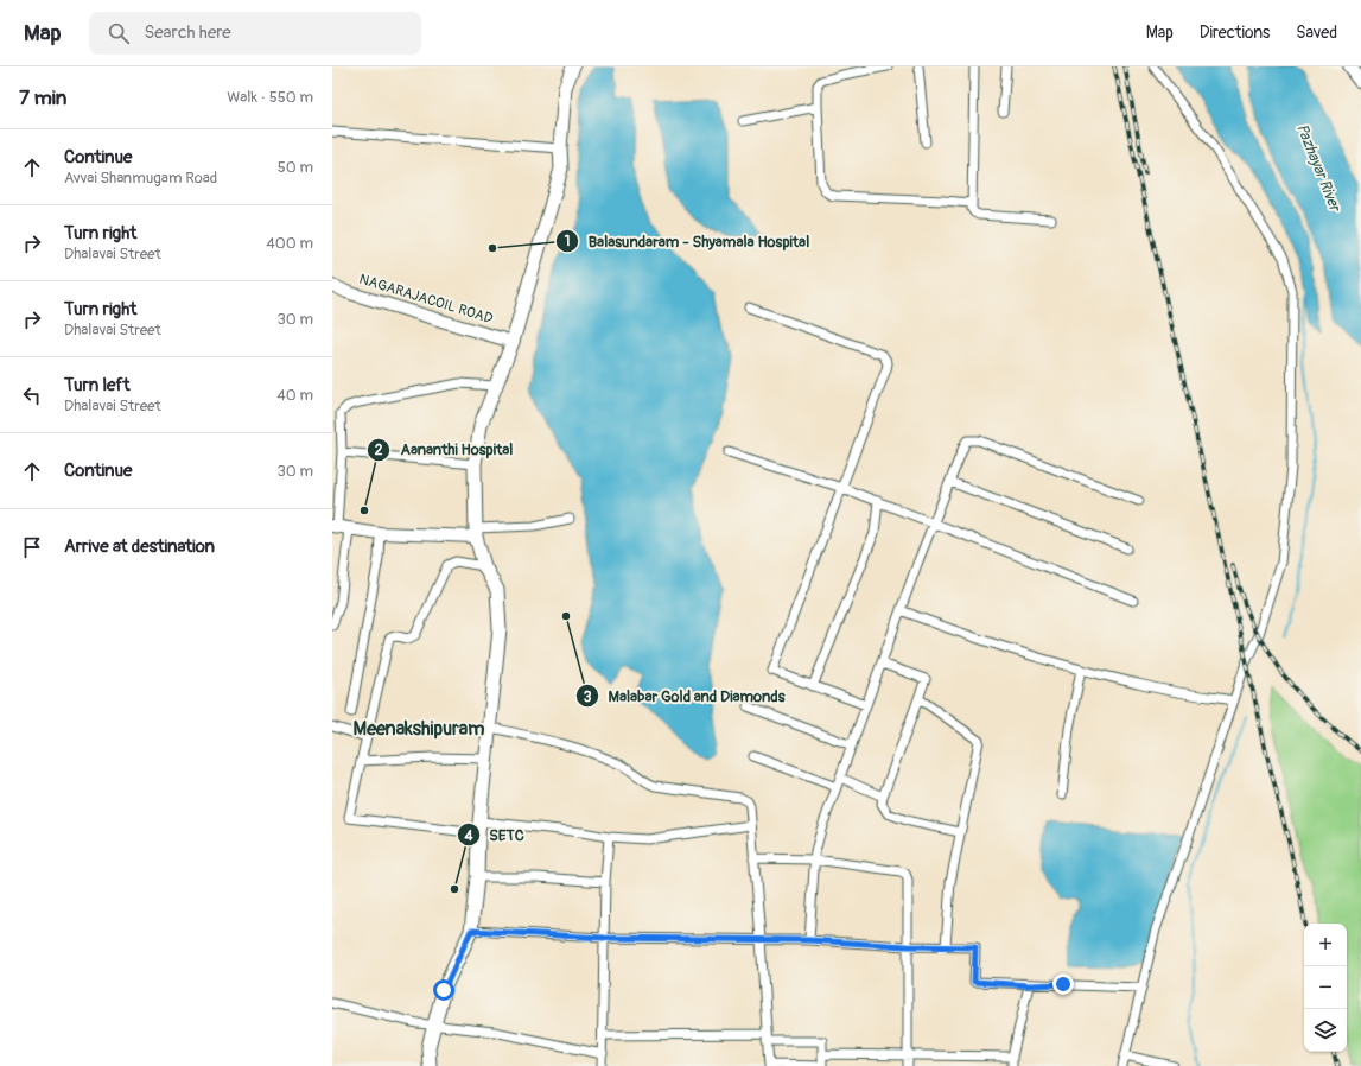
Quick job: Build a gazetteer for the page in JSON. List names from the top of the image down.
{
  "streets": {
    "street": ["NAGARAJACOIL ROAD"]
  },
  "districts": ["Meenakshipuram"],
  "water": ["Pazhayar River"],
  "places": [
    "Balasundaram - Shyamala Hospital",
    "Aananthi Hospital",
    "Malabar Gold and Diamonds",
    "SETC"
  ],
  "page": {
    "header": "Map",
    "search": "Search here",
    "nav": ["Map", "Directions", "Saved"],
    "heading": ["7 min", "Walk · 550 m"],
    "list": [
      ["Continue", "Avvai Shanmugam Road", "50 m"],
      ["Turn right", "Dhalavai Street", "400 m"],
      ["Turn right", "Dhalavai Street", "30 m"],
      ["Turn left", "Dhalavai Street", "40 m"],
      ["Continue", "30 m"],
      "Arrive at destination"
    ],
    "map_buttons": ["+", "−"]
  }
}
